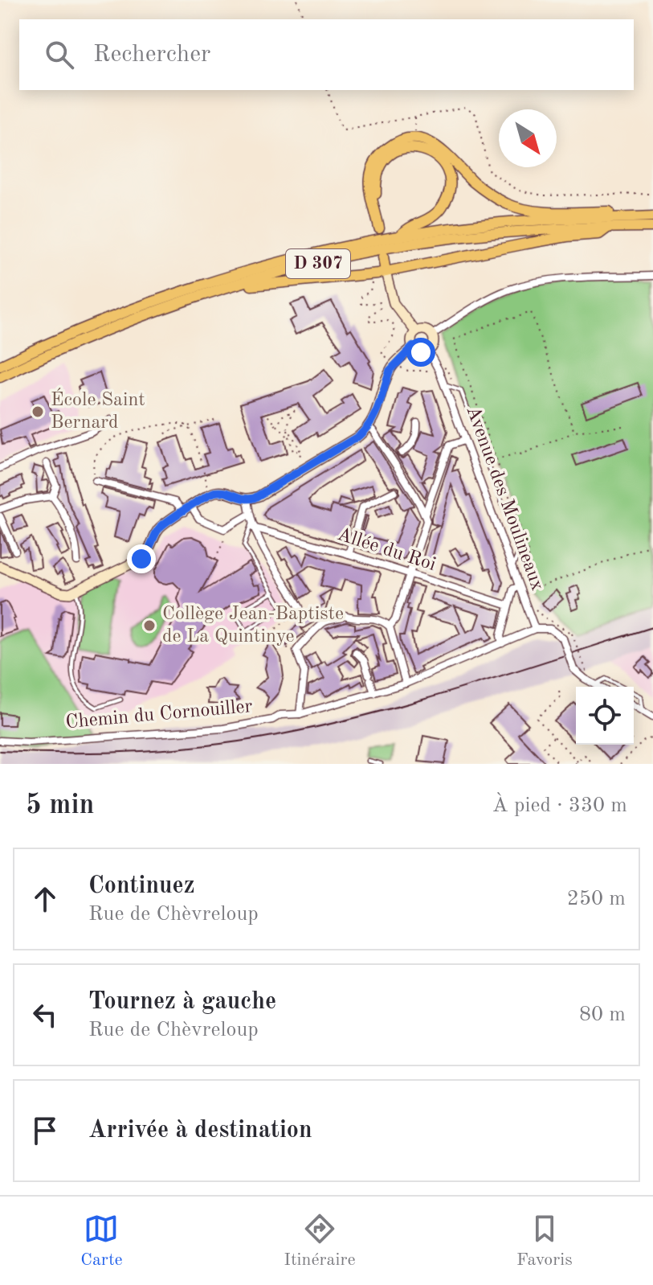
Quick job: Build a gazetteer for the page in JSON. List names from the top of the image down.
{
  "streets": {
    "main road": ["D 307"],
    "street": ["Avenue des Moulineaux", "Allée du Roi", "Chemin du Cornouiller"]
  },
  "crossings": [
    ["Avenue des Moulineaux", "Chemin du Cornouiller"]
  ],
  "places": ["École Saint Bernard", "Collège Jean-Baptiste de La Quintinye"],
  "north": "bottom right",
  "page": {
    "search": "Rechercher",
    "heading": ["5 min", "À pied · 330 m"],
    "list": [
      ["Continuez", "Rue de Chèvreloup", "250 m"],
      ["Tournez à gauche", "Rue de Chèvreloup", "80 m"],
      "Arrivée à destination"
    ],
    "nav": ["Carte", "Itinéraire", "Favoris"]
  }
}
